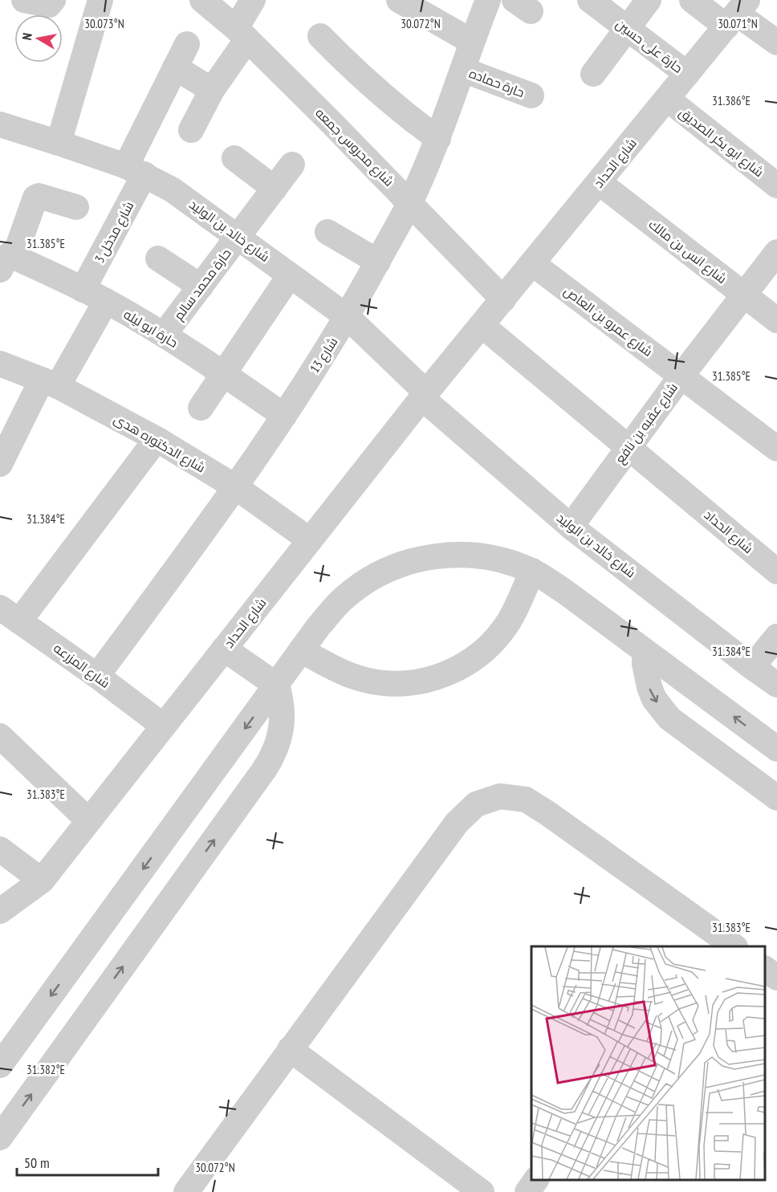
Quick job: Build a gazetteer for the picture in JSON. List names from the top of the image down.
{
  "streets": {
    "street": [
      "حارة على حسين",
      "حارة حماده",
      "شارع ابو بكر الصديق",
      "شارع محروس جمعه",
      "شارع الحداد",
      "شارع خالد بن الوليد",
      "شارع مدخل 3",
      "شارع انس بن مالك",
      "حارة محمد سالم",
      "شارع عمرو بن العاص",
      "حارة ابو ليله",
      "شارع 13",
      "شارع عقبه بن نافع",
      "شارع الدكتوره هدى",
      "شارع المزرعه"
    ]
  },
  "crossings": [
    ["حارة على حسين", "شارع الحداد"],
    ["حارة حماده", "شارع 13"],
    ["شارع ابو بكر الصديق", "شارع الحداد"],
    ["شارع محروس جمعه", "شارع الحداد"],
    ["شارع محروس جمعه", "شارع 13"],
    ["شارع الحداد", "شارع خالد بن الوليد"],
    ["شارع الحداد", "شارع انس بن مالك"],
    ["شارع الحداد", "شارع عمرو بن العاص"],
    ["شارع الحداد", "شارع عقبه بن نافع"],
    ["شارع الحداد", "شارع الدكتوره هدى"],
    ["شارع الحداد", "شارع المزرعه"],
    ["شارع خالد بن الوليد", "شارع مدخل 3"],
    ["شارع خالد بن الوليد", "حارة محمد سالم"],
    ["شارع خالد بن الوليد", "شارع 13"],
    ["شارع خالد بن الوليد", "شارع عقبه بن نافع"],
    ["شارع مدخل 3", "حارة ابو ليله"],
    ["شارع انس بن مالك", "شارع عقبه بن نافع"],
    ["حارة محمد سالم", "حارة ابو ليله"],
    ["شارع عمرو بن العاص", "شارع عقبه بن نافع"],
    ["حارة ابو ليله", "شارع 13"],
    ["شارع 13", "شارع الدكتوره هدى"],
    ["شارع 13", "شارع المزرعه"]
  ],
  "scale_bar": "50 m",
  "north": "left",
  "coordinates": [
    "30.073°N",
    "30.072°N",
    "30.071°N",
    "31.386°E",
    "31.385°E",
    "31.384°E",
    "31.383°E",
    "31.382°E"
  ]
}
